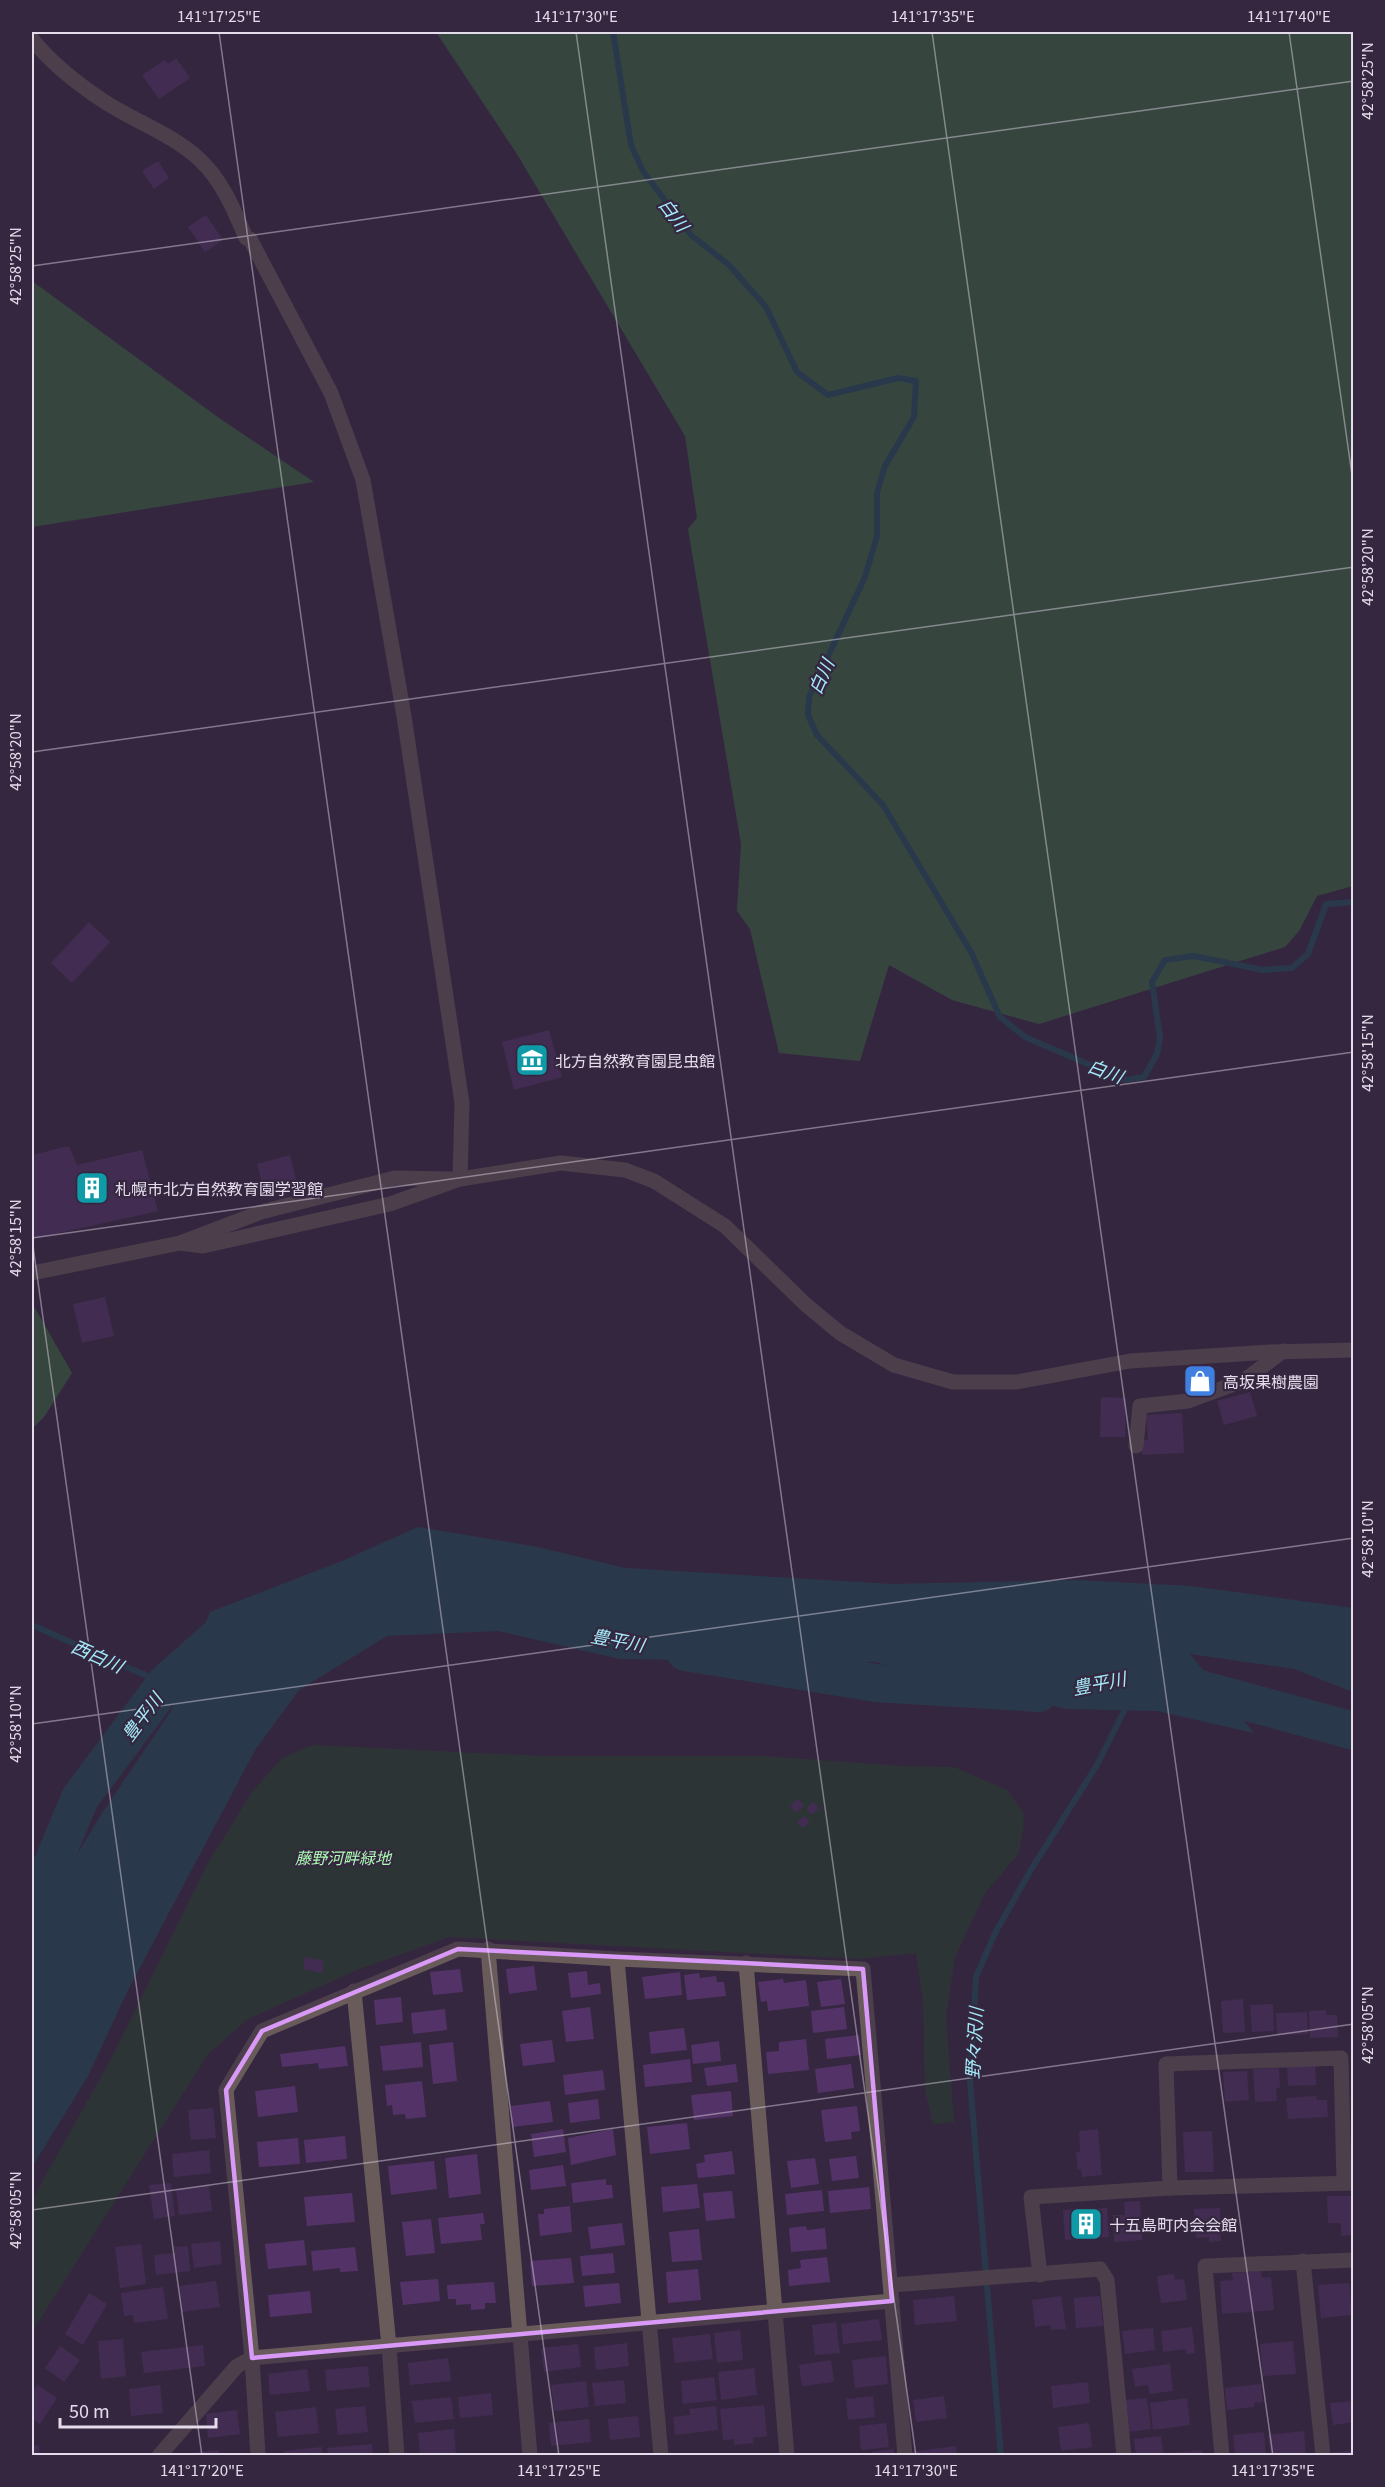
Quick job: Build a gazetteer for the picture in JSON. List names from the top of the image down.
{
  "water": [
    "白川",
    "豊平川",
    "西白川",
    "野々沢川"
  ],
  "parks": ["藤野河畔緑地"],
  "places": {
    "museum": ["北方自然教育園昆虫館"],
    "building": ["札幌市北方自然教育園学習館", "十五島町内会会館"],
    "shop": ["高坂果樹農園"]
  },
  "scale_bar": "50 m",
  "coordinates": [
    "141°17'25\"E",
    "141°17'30\"E",
    "141°17'35\"E",
    "141°17'40\"E",
    "42°58'25\"N",
    "42°58'20\"N",
    "42°58'15\"N",
    "42°58'10\"N",
    "42°58'05\"N",
    "141°17'20\"E"
  ]
}
